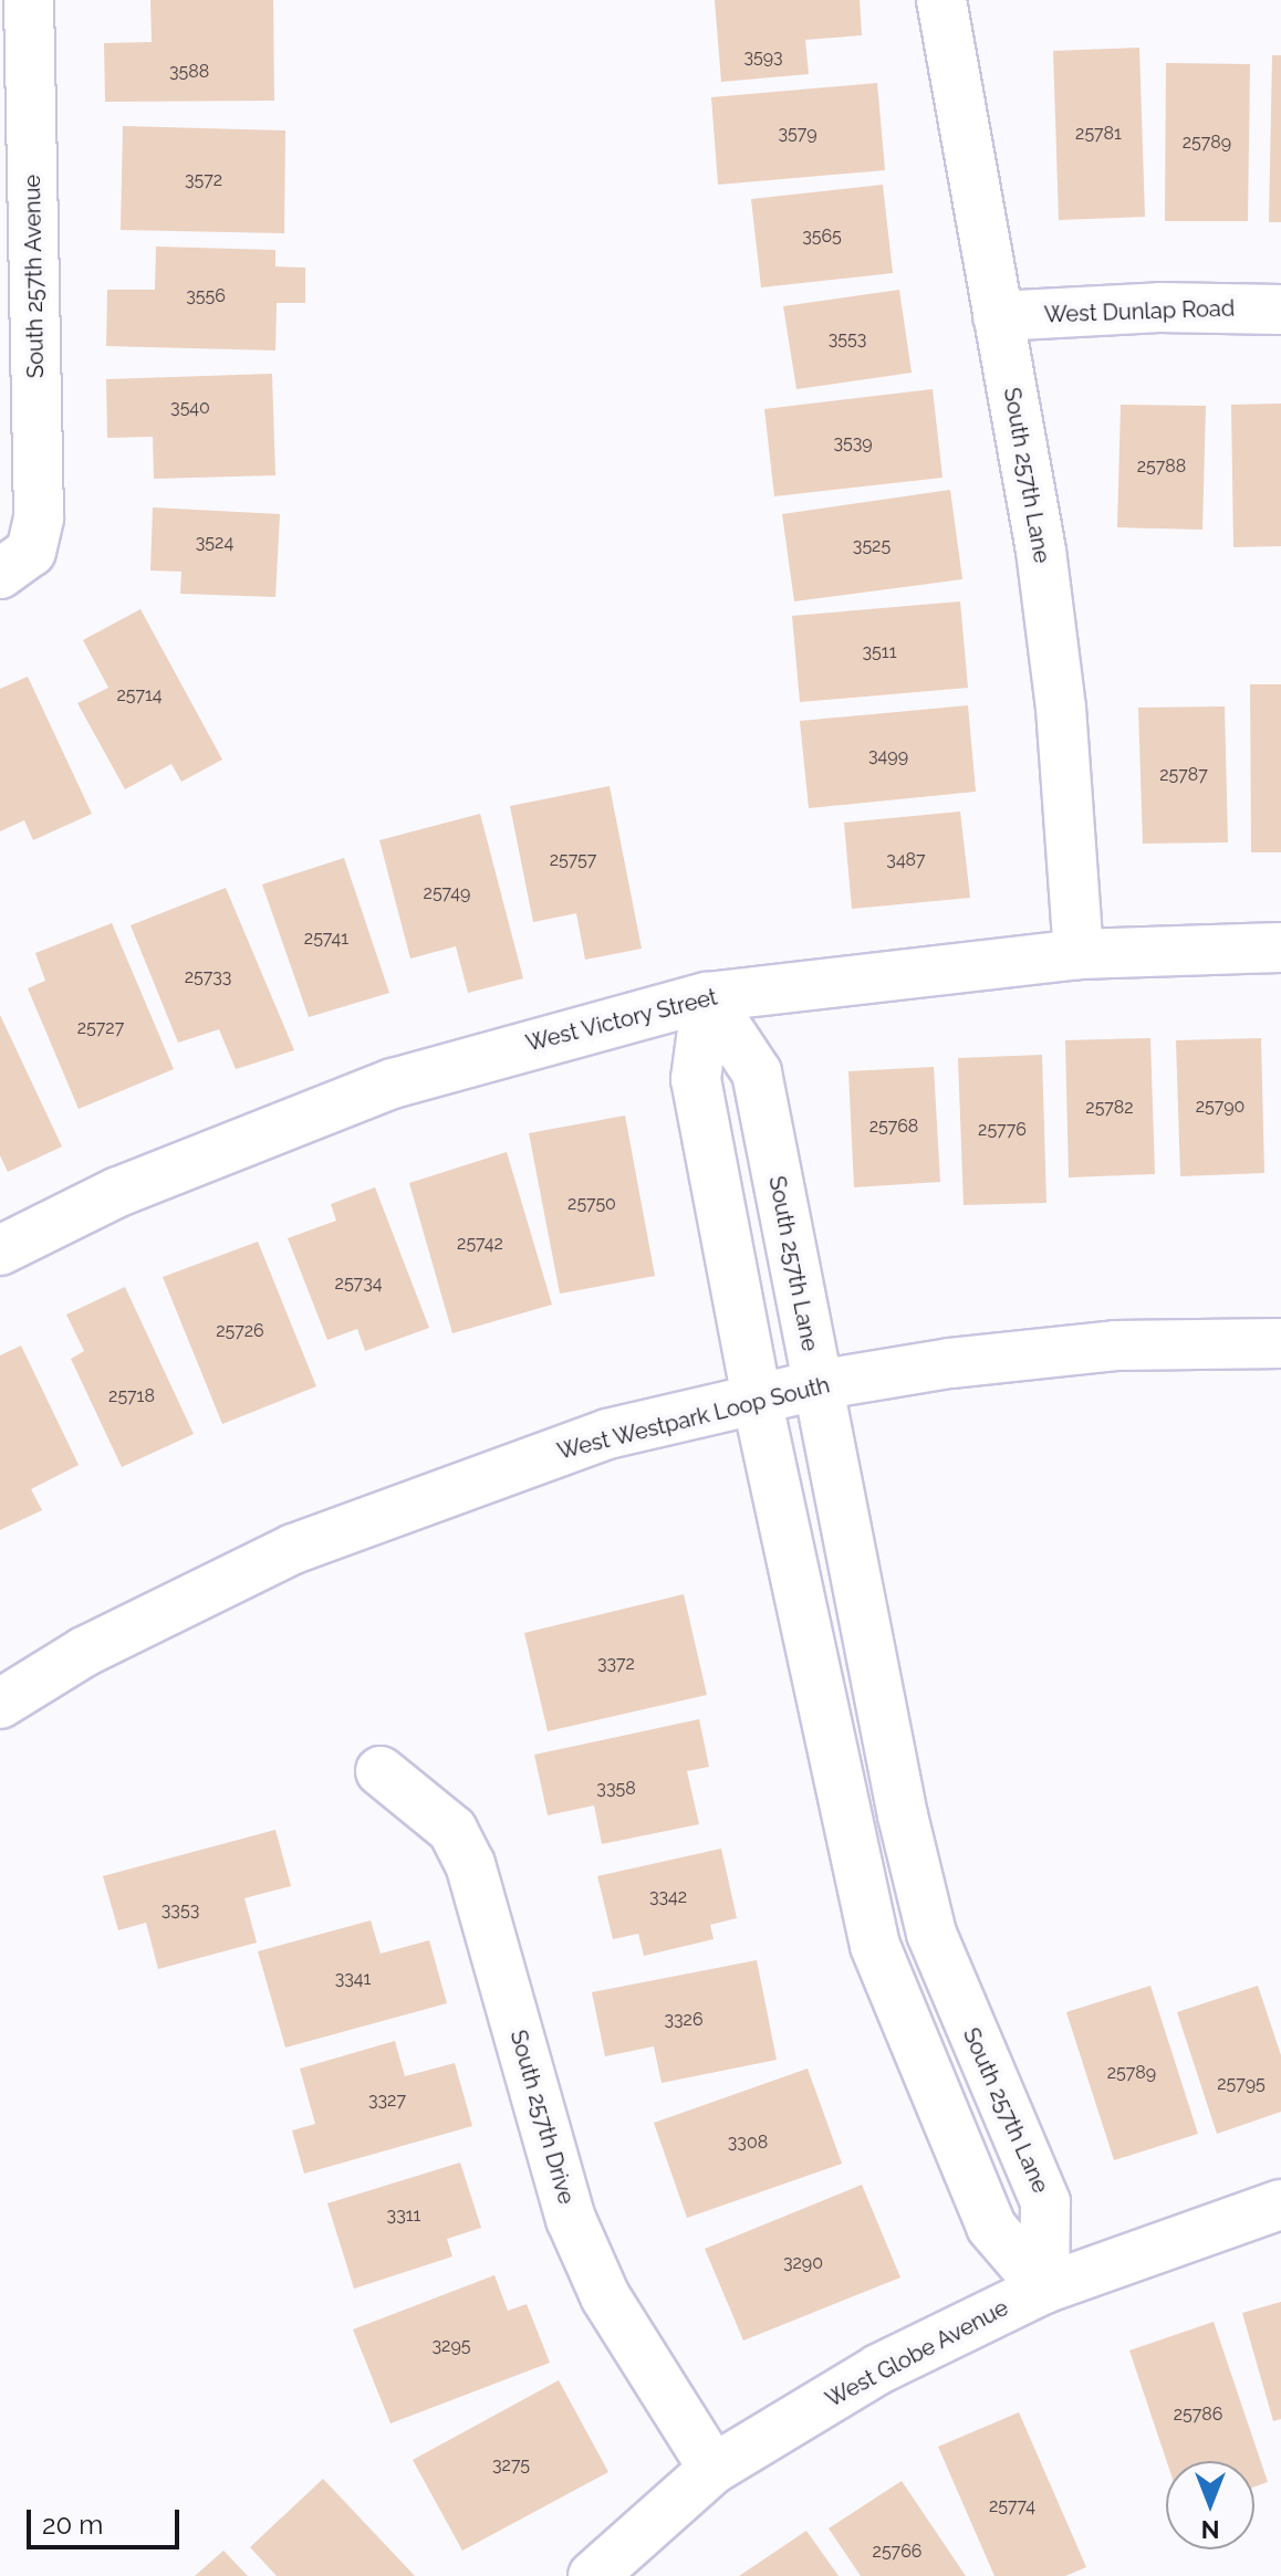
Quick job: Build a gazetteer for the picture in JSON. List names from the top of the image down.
{
  "streets": {
    "street": [
      "South 257th Avenue",
      "West Dunlap Road",
      "South 257th Lane",
      "West Victory Street",
      "West Westpark Loop South",
      "South 257th Drive",
      "West Globe Avenue"
    ]
  },
  "crossings": [
    ["West Dunlap Road", "South 257th Lane"],
    ["South 257th Lane", "West Victory Street"],
    ["South 257th Lane", "West Westpark Loop South"],
    ["South 257th Lane", "West Globe Avenue"],
    ["South 257th Drive", "West Globe Avenue"]
  ],
  "house_numbers": [
    "3593",
    "3588",
    "3579",
    "25781",
    "25789",
    "3572",
    "3565",
    "3556",
    "3553",
    "3540",
    "3539",
    "25788",
    "3524",
    "3525",
    "3511",
    "25714",
    "3499",
    "25787",
    "25757",
    "3487",
    "25749",
    "25741",
    "25733",
    "25727",
    "25790",
    "25782",
    "25768",
    "25776",
    "25750",
    "25742",
    "25734",
    "25726",
    "25718",
    "3372",
    "3358",
    "3342",
    "3353",
    "3341",
    "3326",
    "25789",
    "25795",
    "3327",
    "3308",
    "3311",
    "3290",
    "3295",
    "25786",
    "3275",
    "25774",
    "25766"
  ],
  "scale_bar": "20 m",
  "north": "bottom"
}
